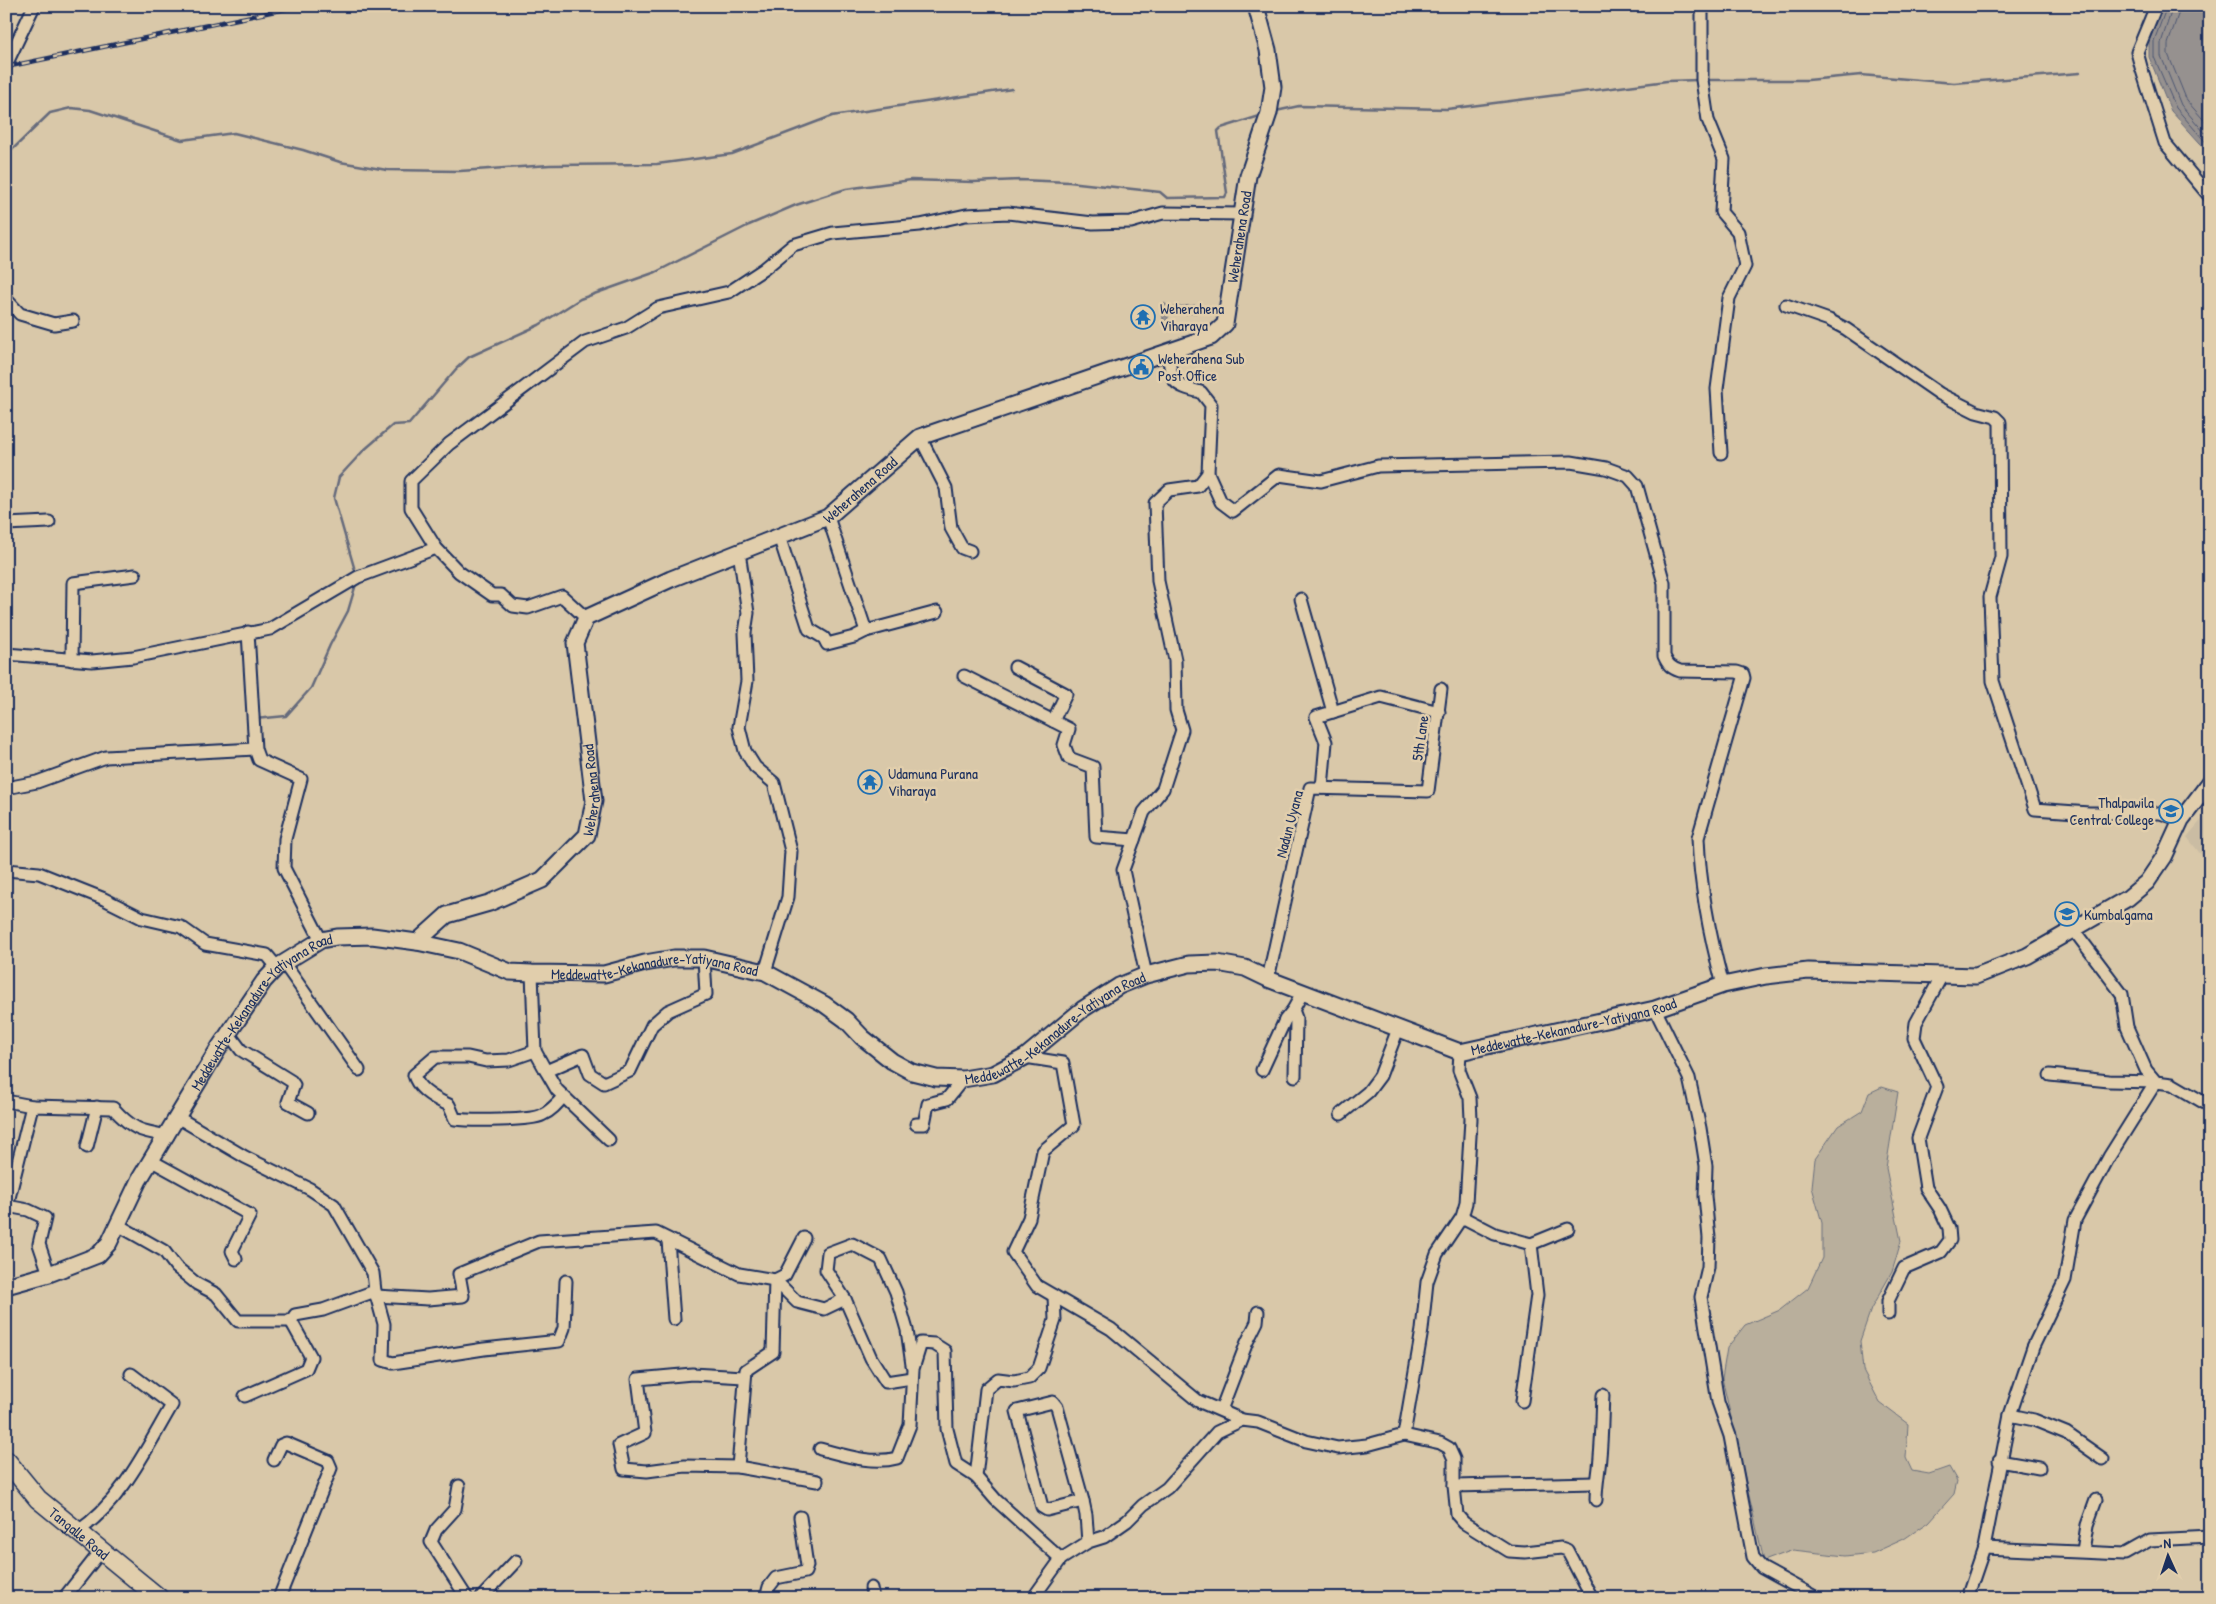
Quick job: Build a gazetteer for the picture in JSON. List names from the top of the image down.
{
  "streets": {
    "highway": ["Tangalle Road"],
    "main road": ["Weherahena Road", "Meddewatte-Kekanadure-Yatiyana Road"],
    "street": ["5th Lane", "Nadun Uyana"]
  },
  "crossings": [
    ["Weherahena Road", "Meddewatte-Kekanadure-Yatiyana Road"],
    ["5th Lane", "Nadun Uyana"],
    ["Nadun Uyana", "Meddewatte-Kekanadure-Yatiyana Road"]
  ],
  "places": {
    "temple": ["Weherahena Viharaya", "Udamuna Purana Viharaya"],
    "public building": ["Weherahena Sub Post Office"],
    "school or university": ["Thalpawila Central College", "Kumbalgama"]
  },
  "north": "top"
}
